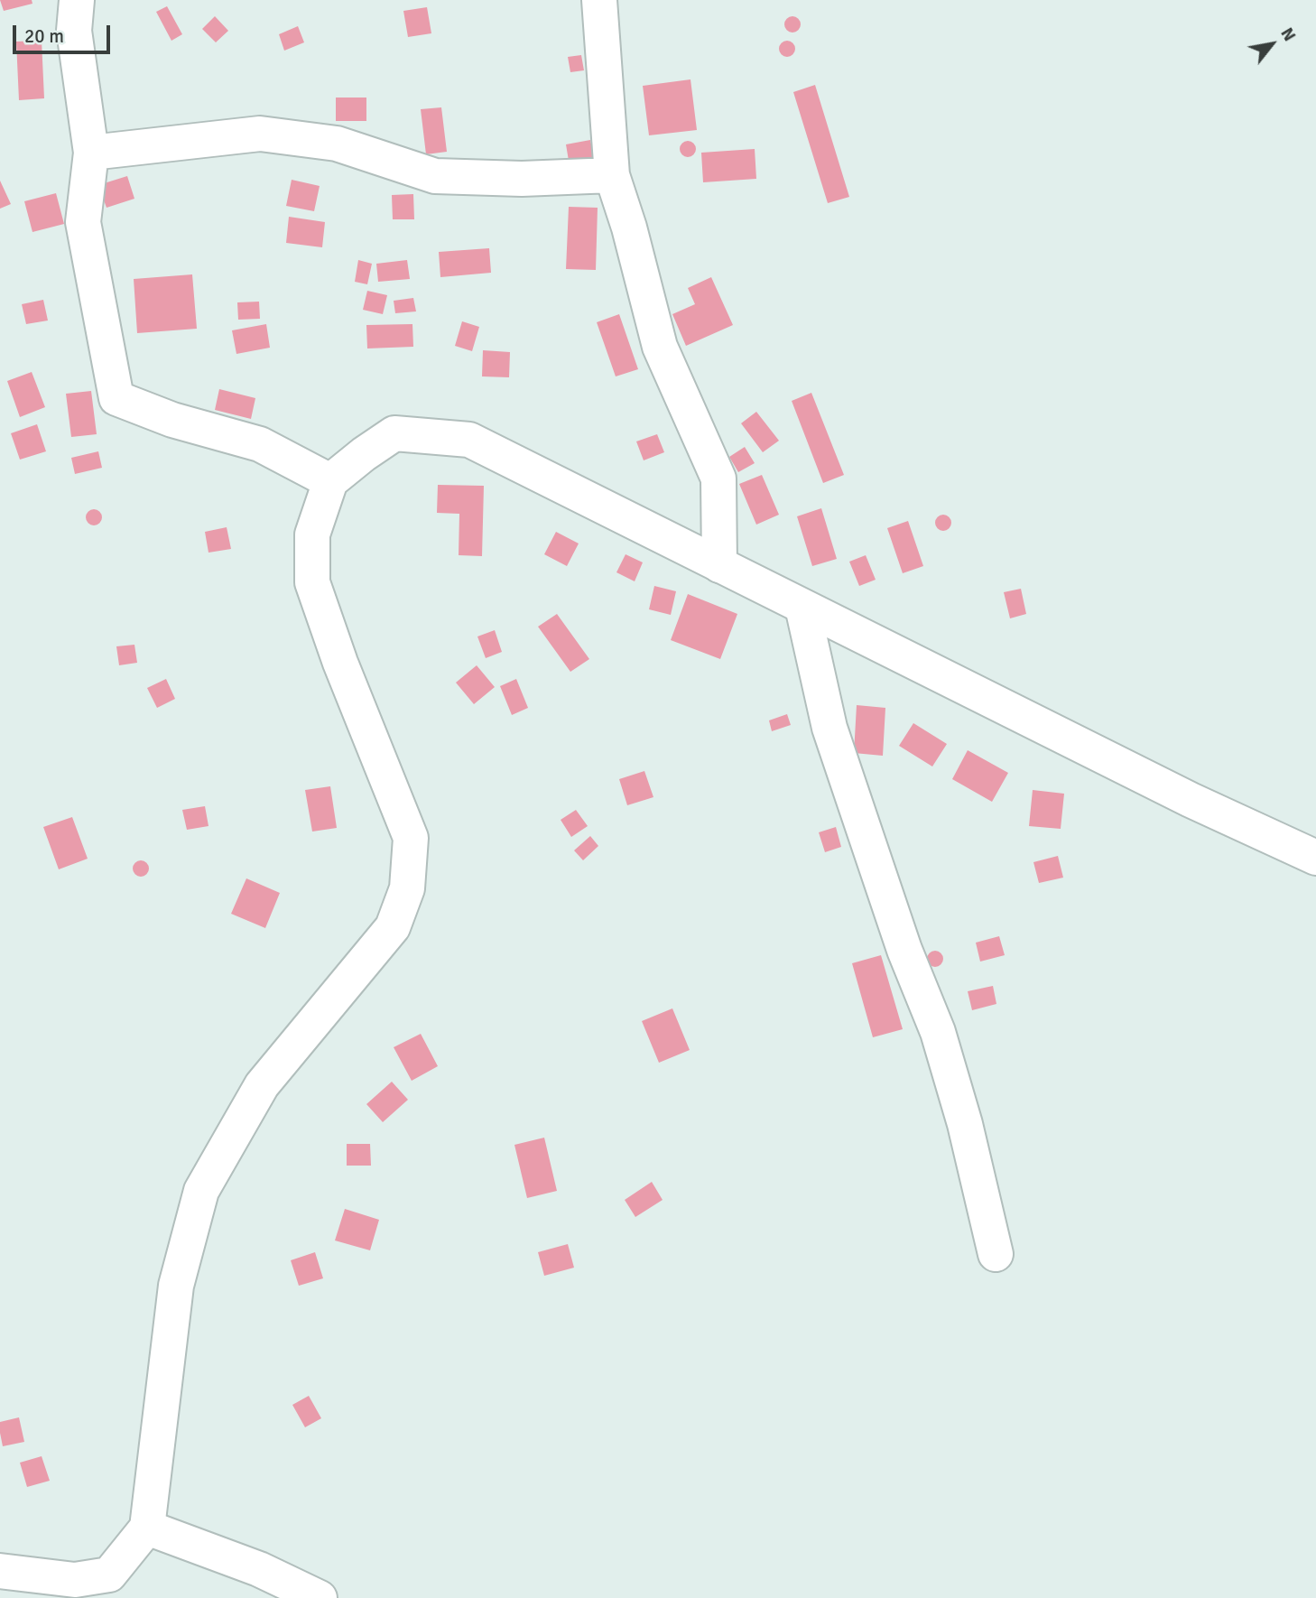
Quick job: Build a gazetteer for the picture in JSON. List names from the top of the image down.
{
  "scale_bar": "20 m",
  "north": "top right"
}
